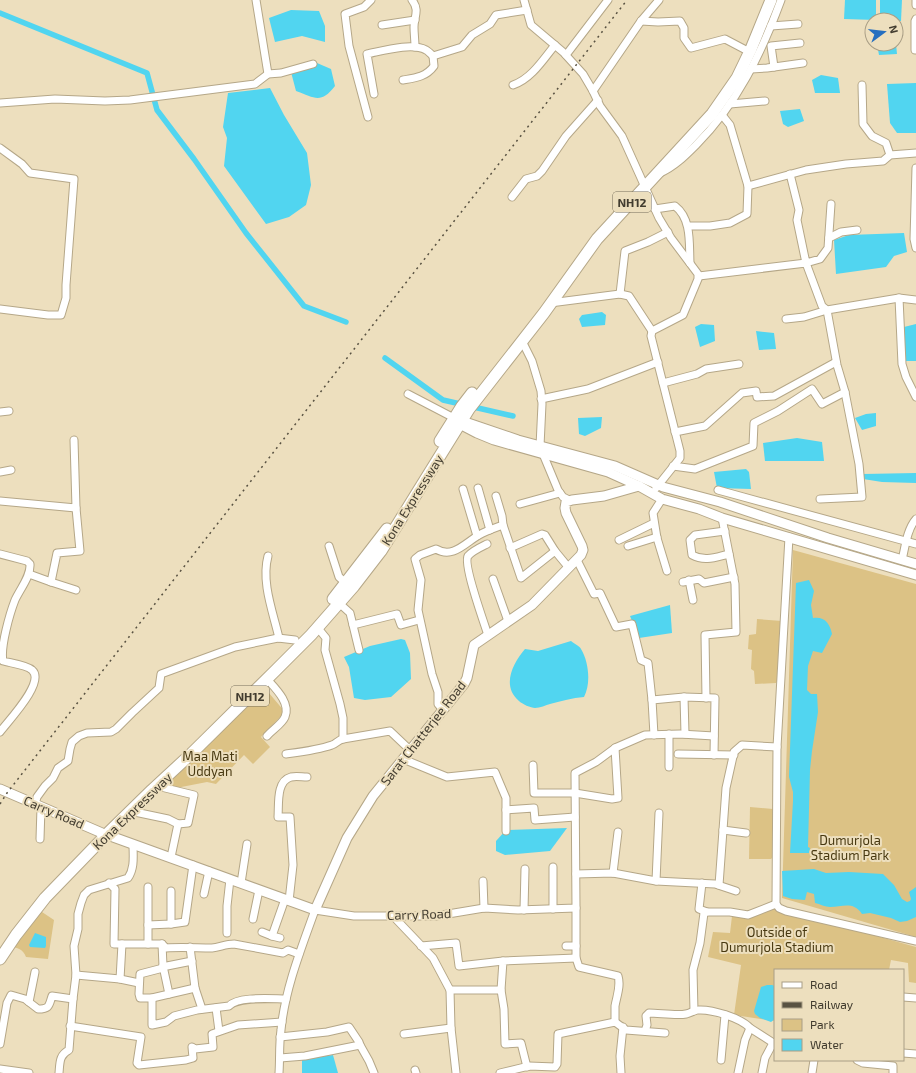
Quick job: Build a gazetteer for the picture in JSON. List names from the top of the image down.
{
  "streets": {
    "highway": ["NH12", "Kona Expressway"],
    "main road": ["Sarat Chatterjee Road", "Carry Road"]
  },
  "crossings": [
    ["Kona Expressway", "Carry Road"],
    ["Sarat Chatterjee Road", "Carry Road"]
  ],
  "parks": ["Maa Mati Uddyan", "Dumurjola Stadium Park", "Outside of Dumurjola Stadium"],
  "legend": [
    "Road",
    "Railway",
    "Park",
    "Water"
  ],
  "north": "right"
}
